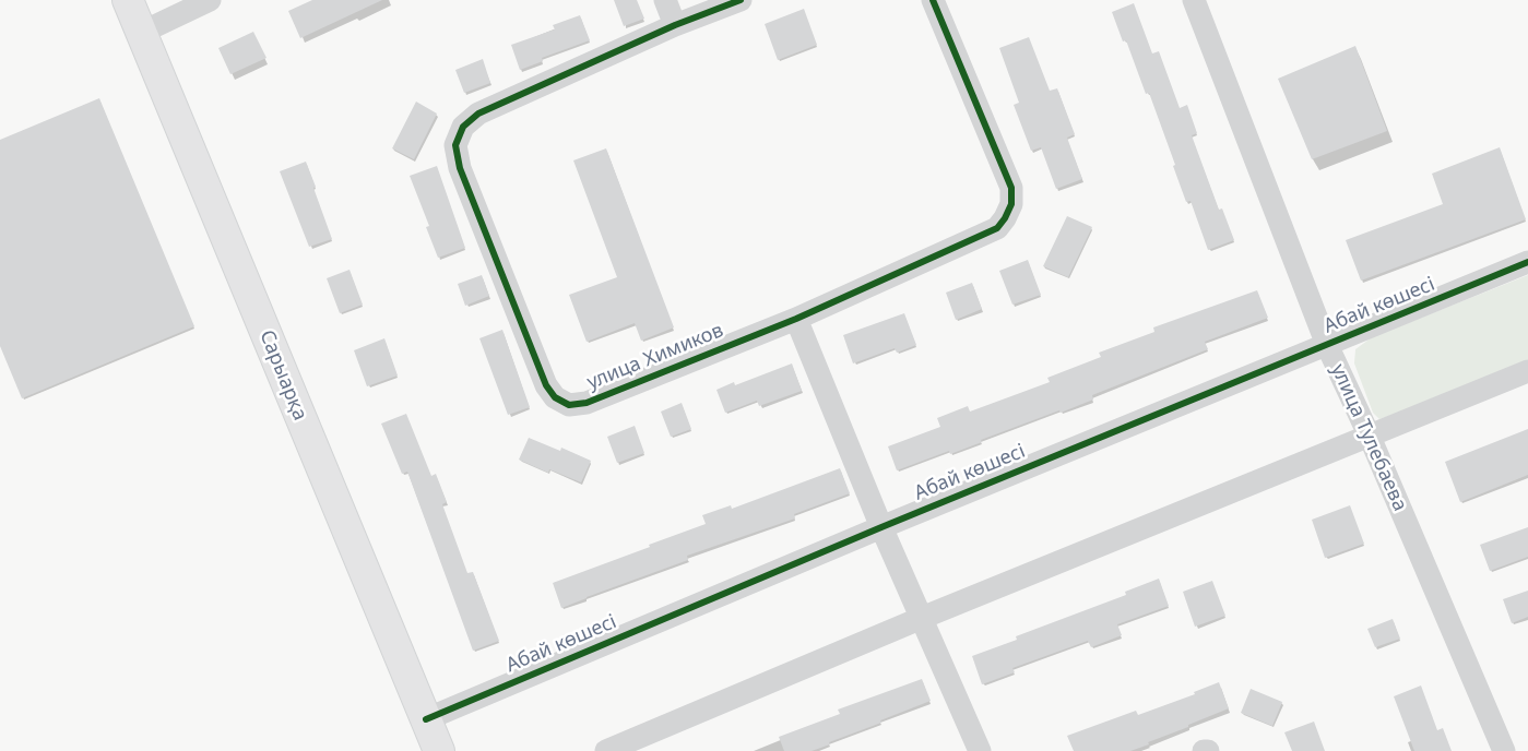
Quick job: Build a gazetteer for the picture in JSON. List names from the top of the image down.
{
  "streets": {
    "main road": ["Сарыарқа"],
    "street": ["Абай көшесі", "улица Химиков", "улица Тулебаева"]
  },
  "crossings": [
    ["Абай көшесі", "Сарыарқа"],
    ["Абай көшесі", "улица Тулебаева"]
  ]
}
